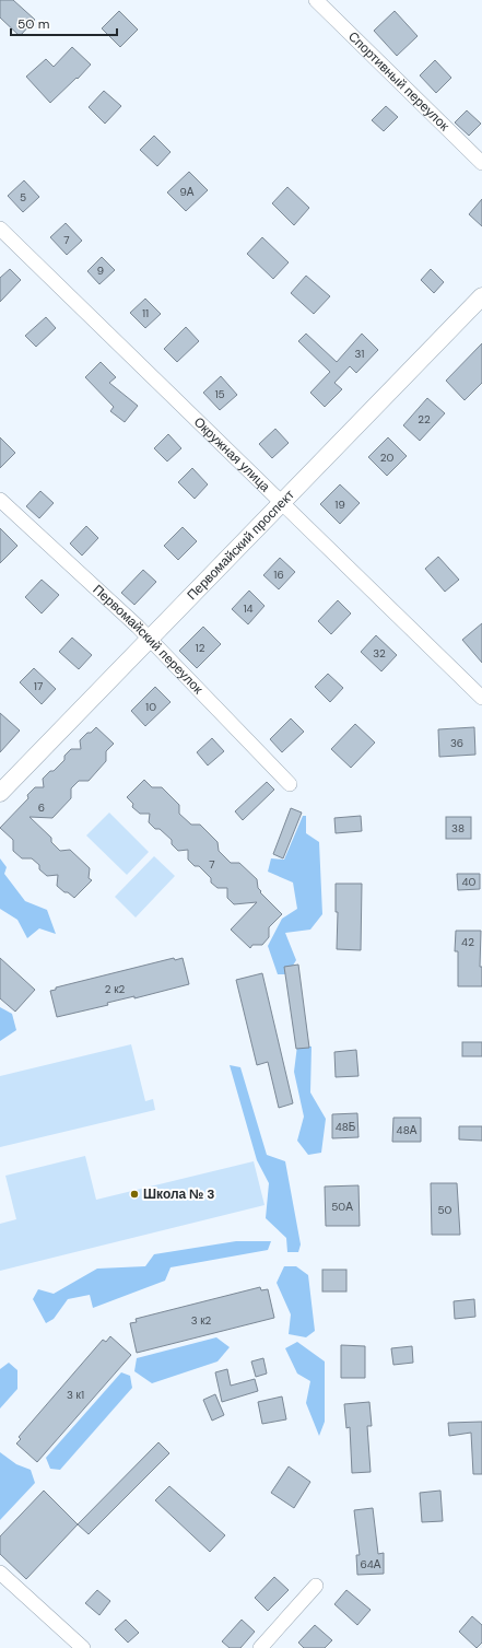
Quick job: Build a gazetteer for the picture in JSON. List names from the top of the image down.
{
  "streets": {
    "street": [
      "Спортивный переулок",
      "Окружная улица",
      "Первомайский проспект",
      "Первомайский переулок"
    ]
  },
  "crossings": [
    ["Окружная улица", "Первомайский проспект"],
    ["Первомайский проспект", "Первомайский переулок"]
  ],
  "places": ["Школа № 3"],
  "house_numbers": [
    "9А",
    "5",
    "7",
    "9",
    "11",
    "31",
    "15",
    "22",
    "20",
    "19",
    "16",
    "14",
    "12",
    "32",
    "17",
    "10",
    "36",
    "6",
    "38",
    "7",
    "40",
    "42",
    "2 к2",
    "48Б",
    "48А",
    "50А",
    "50",
    "3 к2",
    "3 к1",
    "64А"
  ],
  "scale_bar": "50 m"
}
